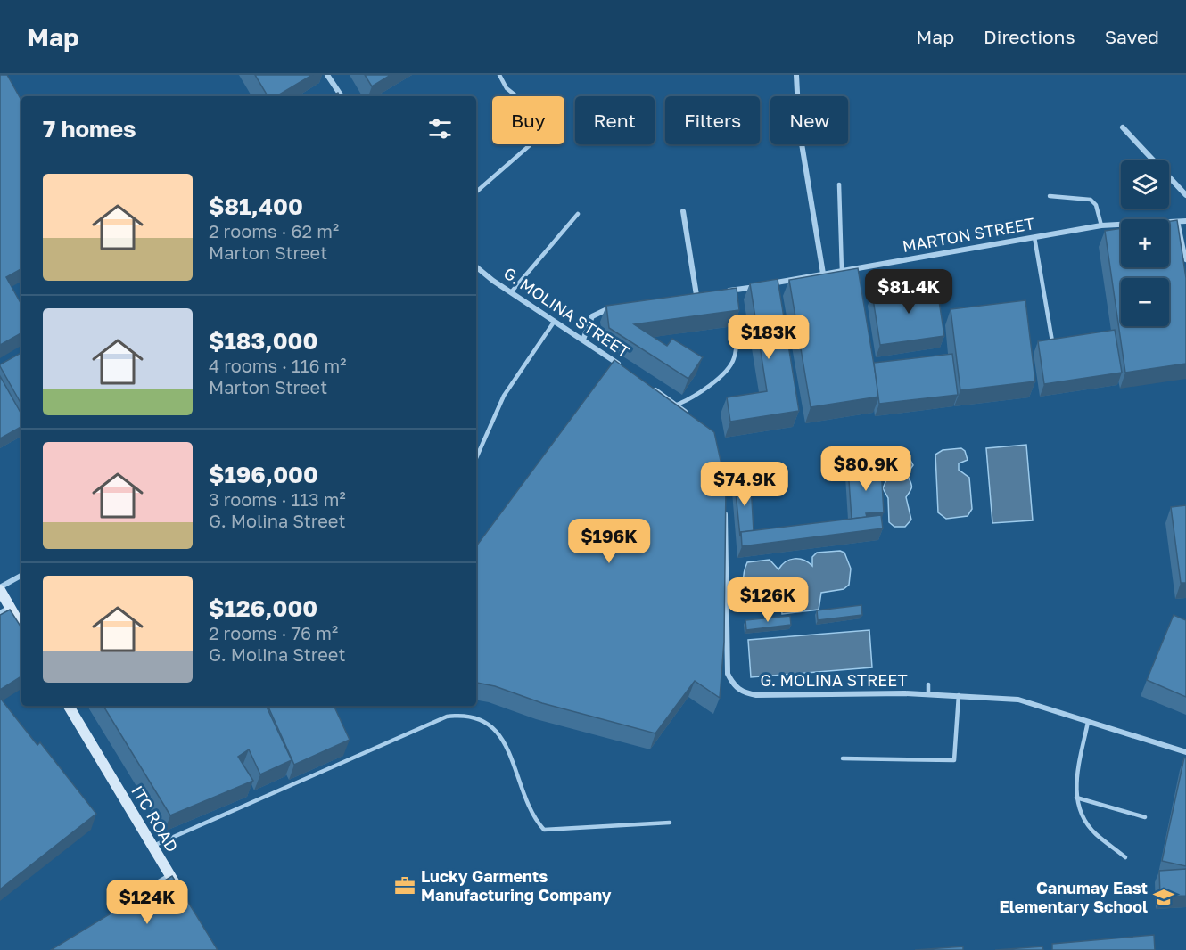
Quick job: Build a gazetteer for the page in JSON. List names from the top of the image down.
{
  "streets": {
    "street": ["MARTON STREET", "G. MOLINA STREET", "ITC ROAD"]
  },
  "places": {
    "office": ["Lucky Garments Manufacturing Company"],
    "school or university": ["Canumay East Elementary School"]
  },
  "page": {
    "header": "Map",
    "nav": ["Map", "Directions", "Saved"],
    "chip": [
      "Buy",
      "Rent",
      "Filters",
      "New"
    ],
    "heading": "7 homes",
    "map_buttons": ["+", "−"],
    "list": [
      {
        "name": "$81,400",
        "note": "2 rooms · 62 m² · Marton Street"
      },
      {
        "name": "$183,000",
        "note": "4 rooms · 116 m² · Marton Street"
      },
      {
        "name": "$196,000",
        "note": "3 rooms · 113 m² · G. Molina Street"
      },
      {
        "name": "$126,000",
        "note": "2 rooms · 76 m² · G. Molina Street"
      }
    ],
    "price": [
      "$81.4K",
      "$183K",
      "$80.9K",
      "$74.9K",
      "$196K",
      "$126K",
      "$124K"
    ]
  }
}
